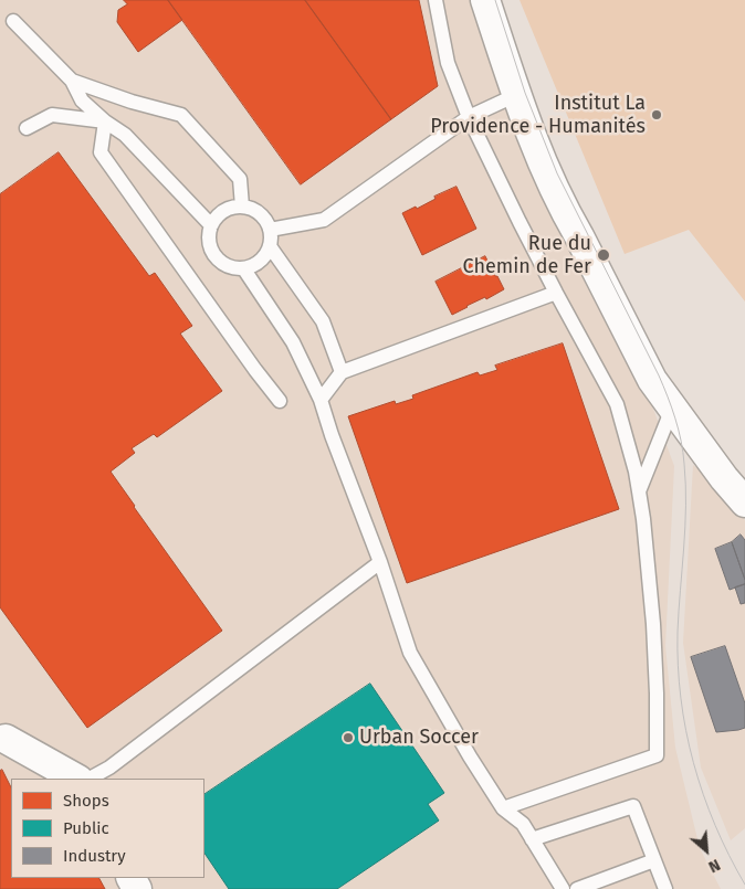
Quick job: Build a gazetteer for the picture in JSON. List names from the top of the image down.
{
  "places": ["Institut La Providence - Humanités", "Rue du Chemin de Fer", "Urban Soccer"],
  "legend": ["Shops", "Public", "Industry"],
  "north": "bottom right"
}
